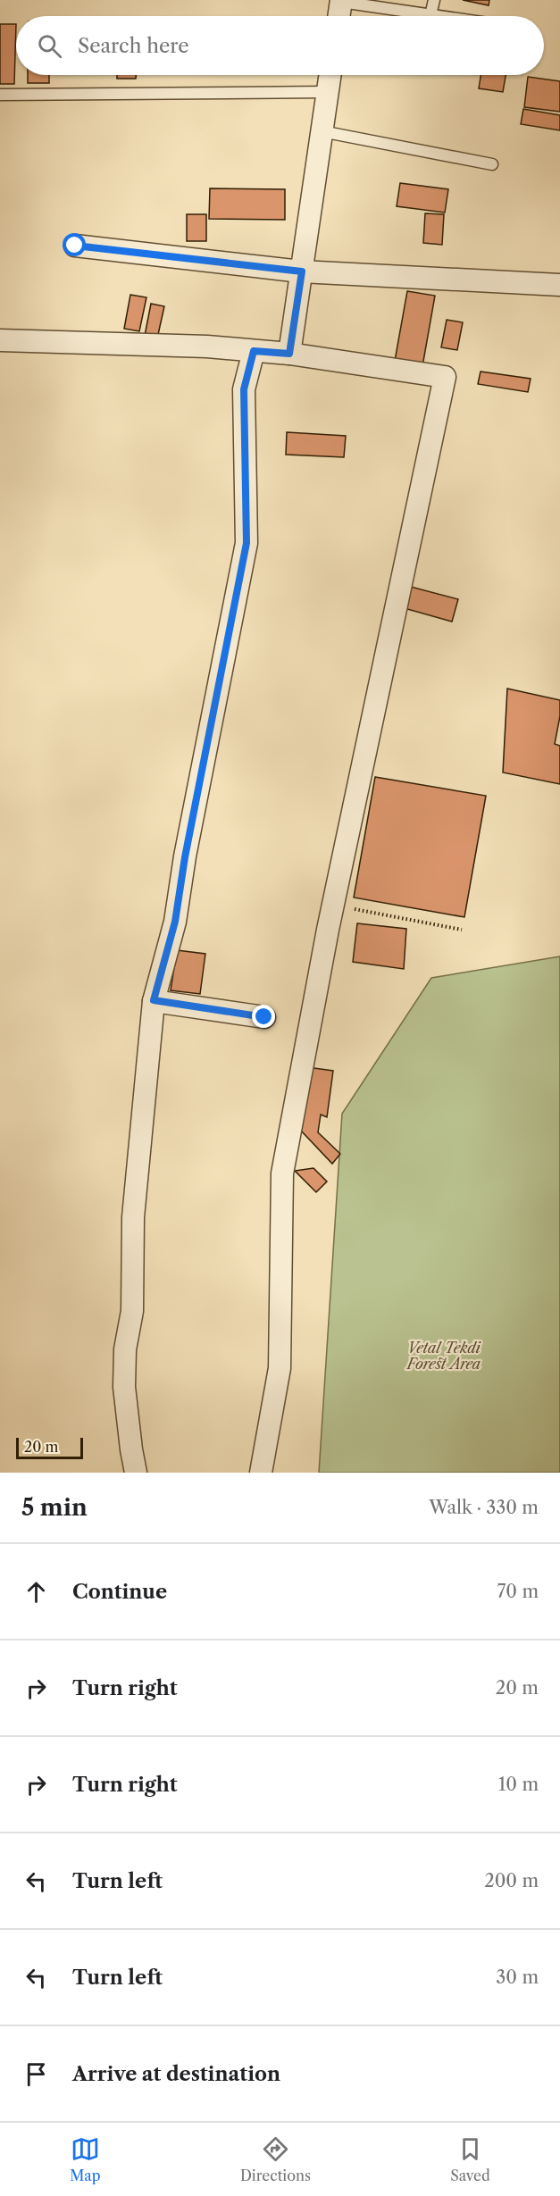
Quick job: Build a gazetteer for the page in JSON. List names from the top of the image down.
{
  "parks": ["Vetal Tekdi Forest Area"],
  "scale_bar": "20 m",
  "page": {
    "search": "Search here",
    "scale": "20 m",
    "heading": ["5 min", "Walk · 330 m"],
    "list": [
      ["Continue", "70 m"],
      ["Turn right", "20 m"],
      ["Turn right", "10 m"],
      ["Turn left", "200 m"],
      ["Turn left", "30 m"],
      "Arrive at destination"
    ],
    "nav": ["Map", "Directions", "Saved"]
  }
}
